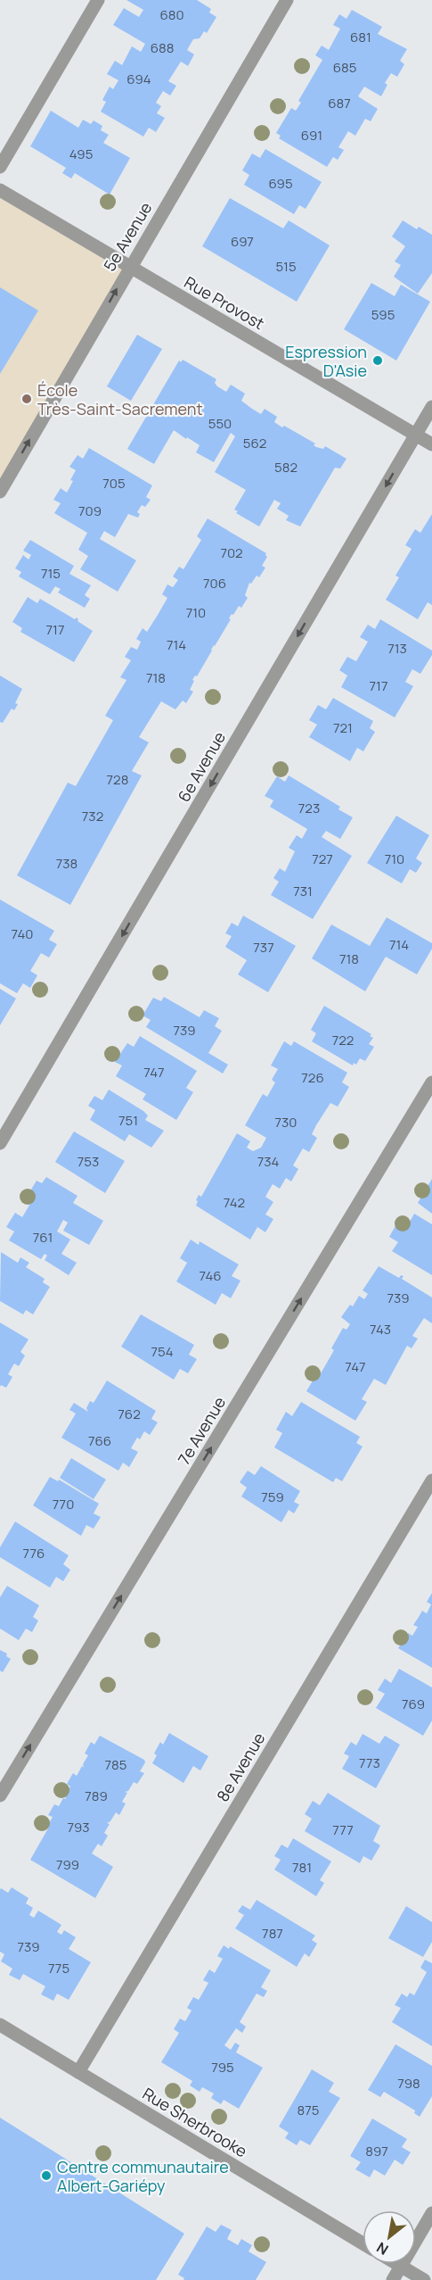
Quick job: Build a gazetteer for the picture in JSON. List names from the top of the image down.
{
  "streets": {
    "street": [
      "5e Avenue",
      "Rue Provost",
      "6e Avenue",
      "7e Avenue",
      "8e Avenue",
      "Rue Sherbrooke"
    ]
  },
  "crossings": [
    ["5e Avenue", "Rue Provost"],
    ["Rue Provost", "6e Avenue"],
    ["8e Avenue", "Rue Sherbrooke"]
  ],
  "one_way": ["5e Avenue", "6e Avenue", "7e Avenue"],
  "places": ["Espression D'Asie", "École Très-Saint-Sacrement", "Centre communautaire Albert-Gariépy"],
  "house_numbers": [
    "680",
    "681",
    "688",
    "685",
    "694",
    "687",
    "691",
    "495",
    "695",
    "697",
    "515",
    "595",
    "550",
    "562",
    "582",
    "705",
    "709",
    "702",
    "715",
    "706",
    "710",
    "717",
    "714",
    "713",
    "718",
    "717",
    "721",
    "728",
    "723",
    "732",
    "727",
    "710",
    "738",
    "731",
    "740",
    "714",
    "737",
    "718",
    "739",
    "722",
    "747",
    "726",
    "751",
    "730",
    "753",
    "734",
    "742",
    "761",
    "746",
    "739",
    "743",
    "754",
    "747",
    "762",
    "766",
    "759",
    "770",
    "776",
    "769",
    "773",
    "785",
    "789",
    "793",
    "777",
    "799",
    "781",
    "787",
    "739",
    "775",
    "795",
    "798",
    "875",
    "897"
  ],
  "north": "bottom left"
}
